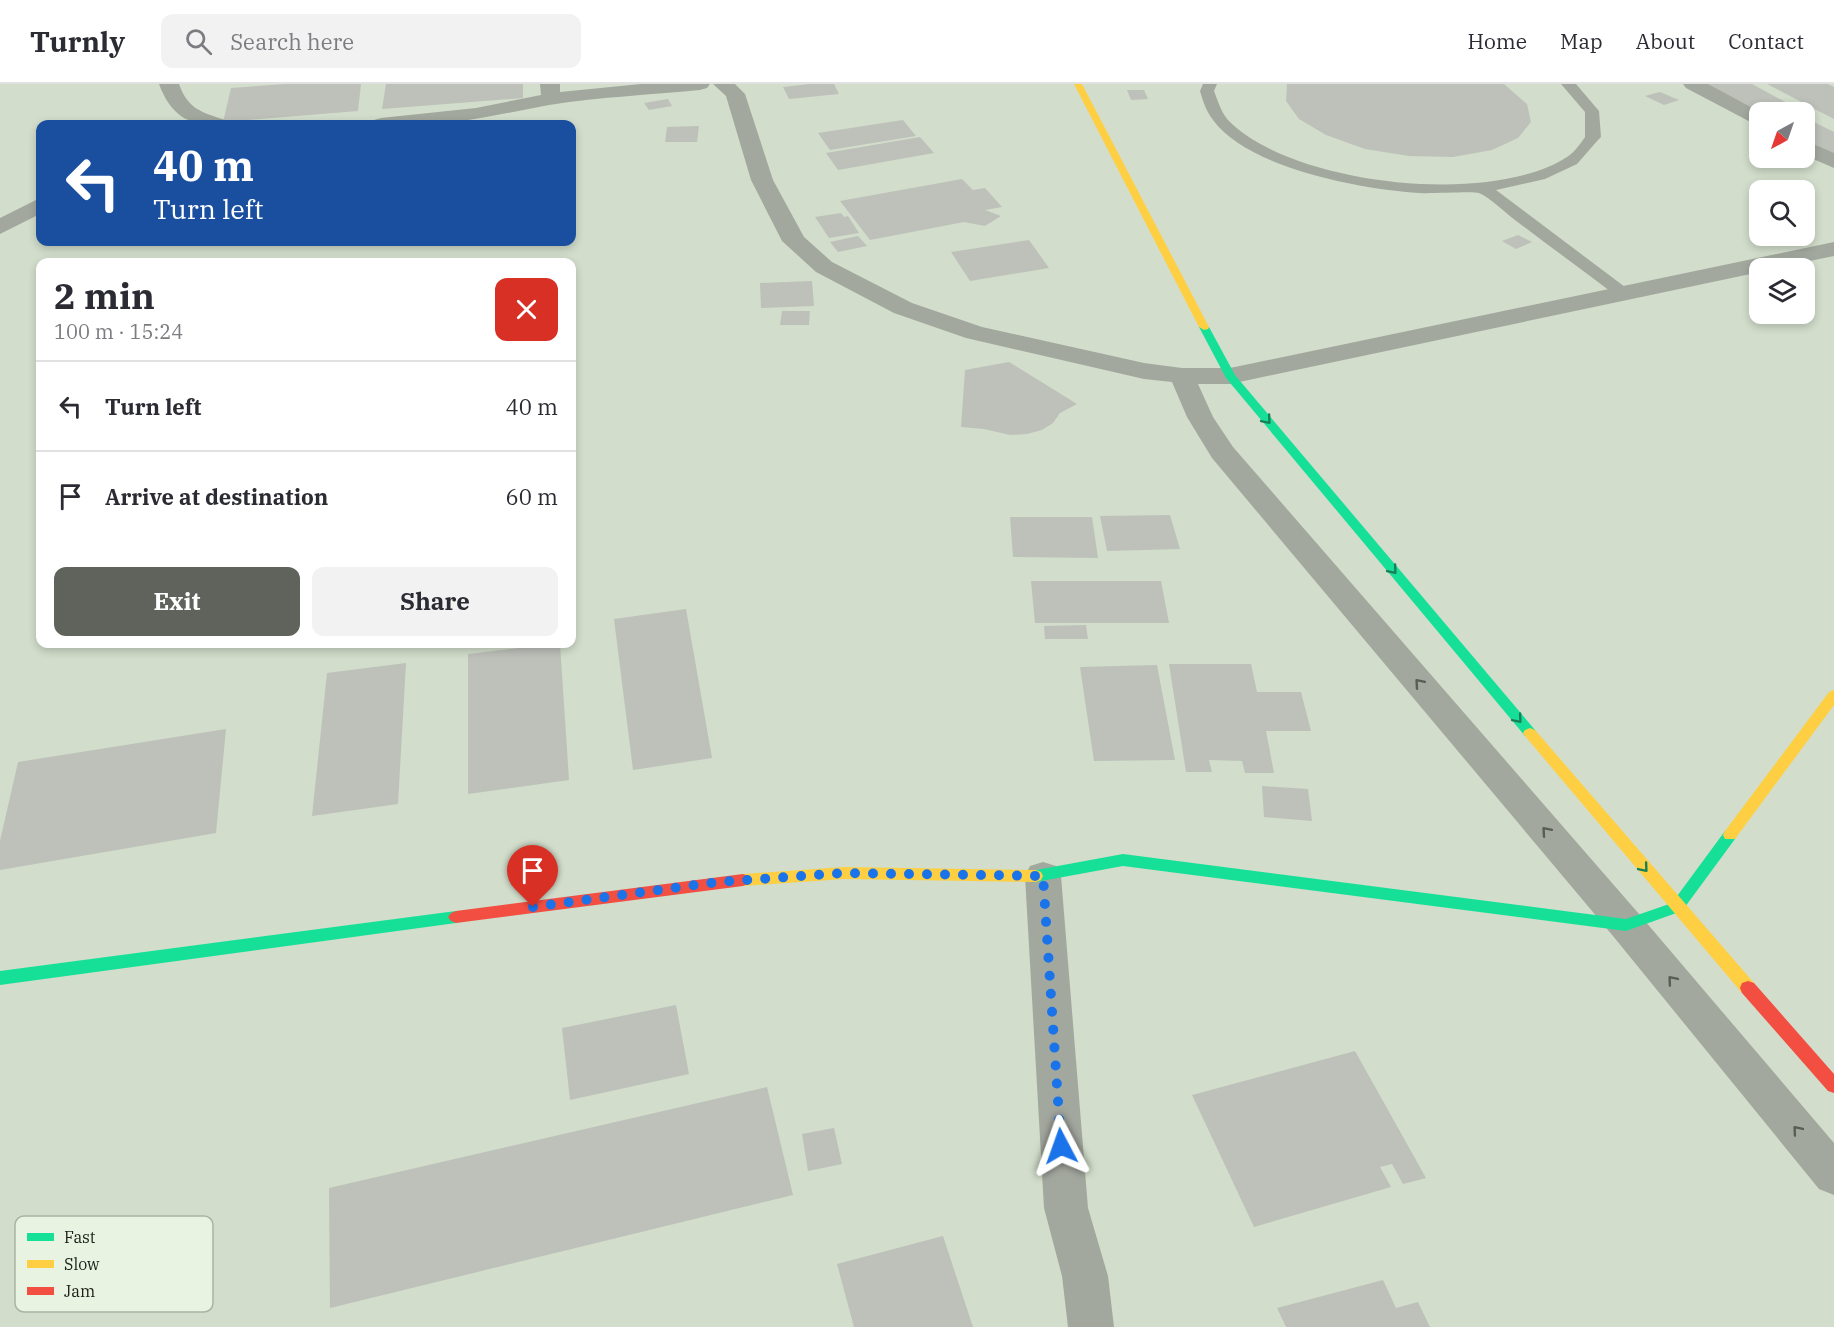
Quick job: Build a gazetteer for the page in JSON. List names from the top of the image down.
{
  "legend": ["Fast", "Slow", "Jam"],
  "north": "bottom left",
  "page": {
    "header": "Turnly",
    "search": "Search here",
    "nav": [
      "Home",
      "Map",
      "About",
      "Contact"
    ],
    "turn": ["40 m", "Turn left"],
    "heading": ["2 min", "100 m · 15:24"],
    "list": [
      {
        "name": "Turn left",
        "value": "40 m"
      },
      {
        "name": "Arrive at destination",
        "value": "60 m"
      }
    ],
    "buttons": ["Exit", "Share"]
  }
}
